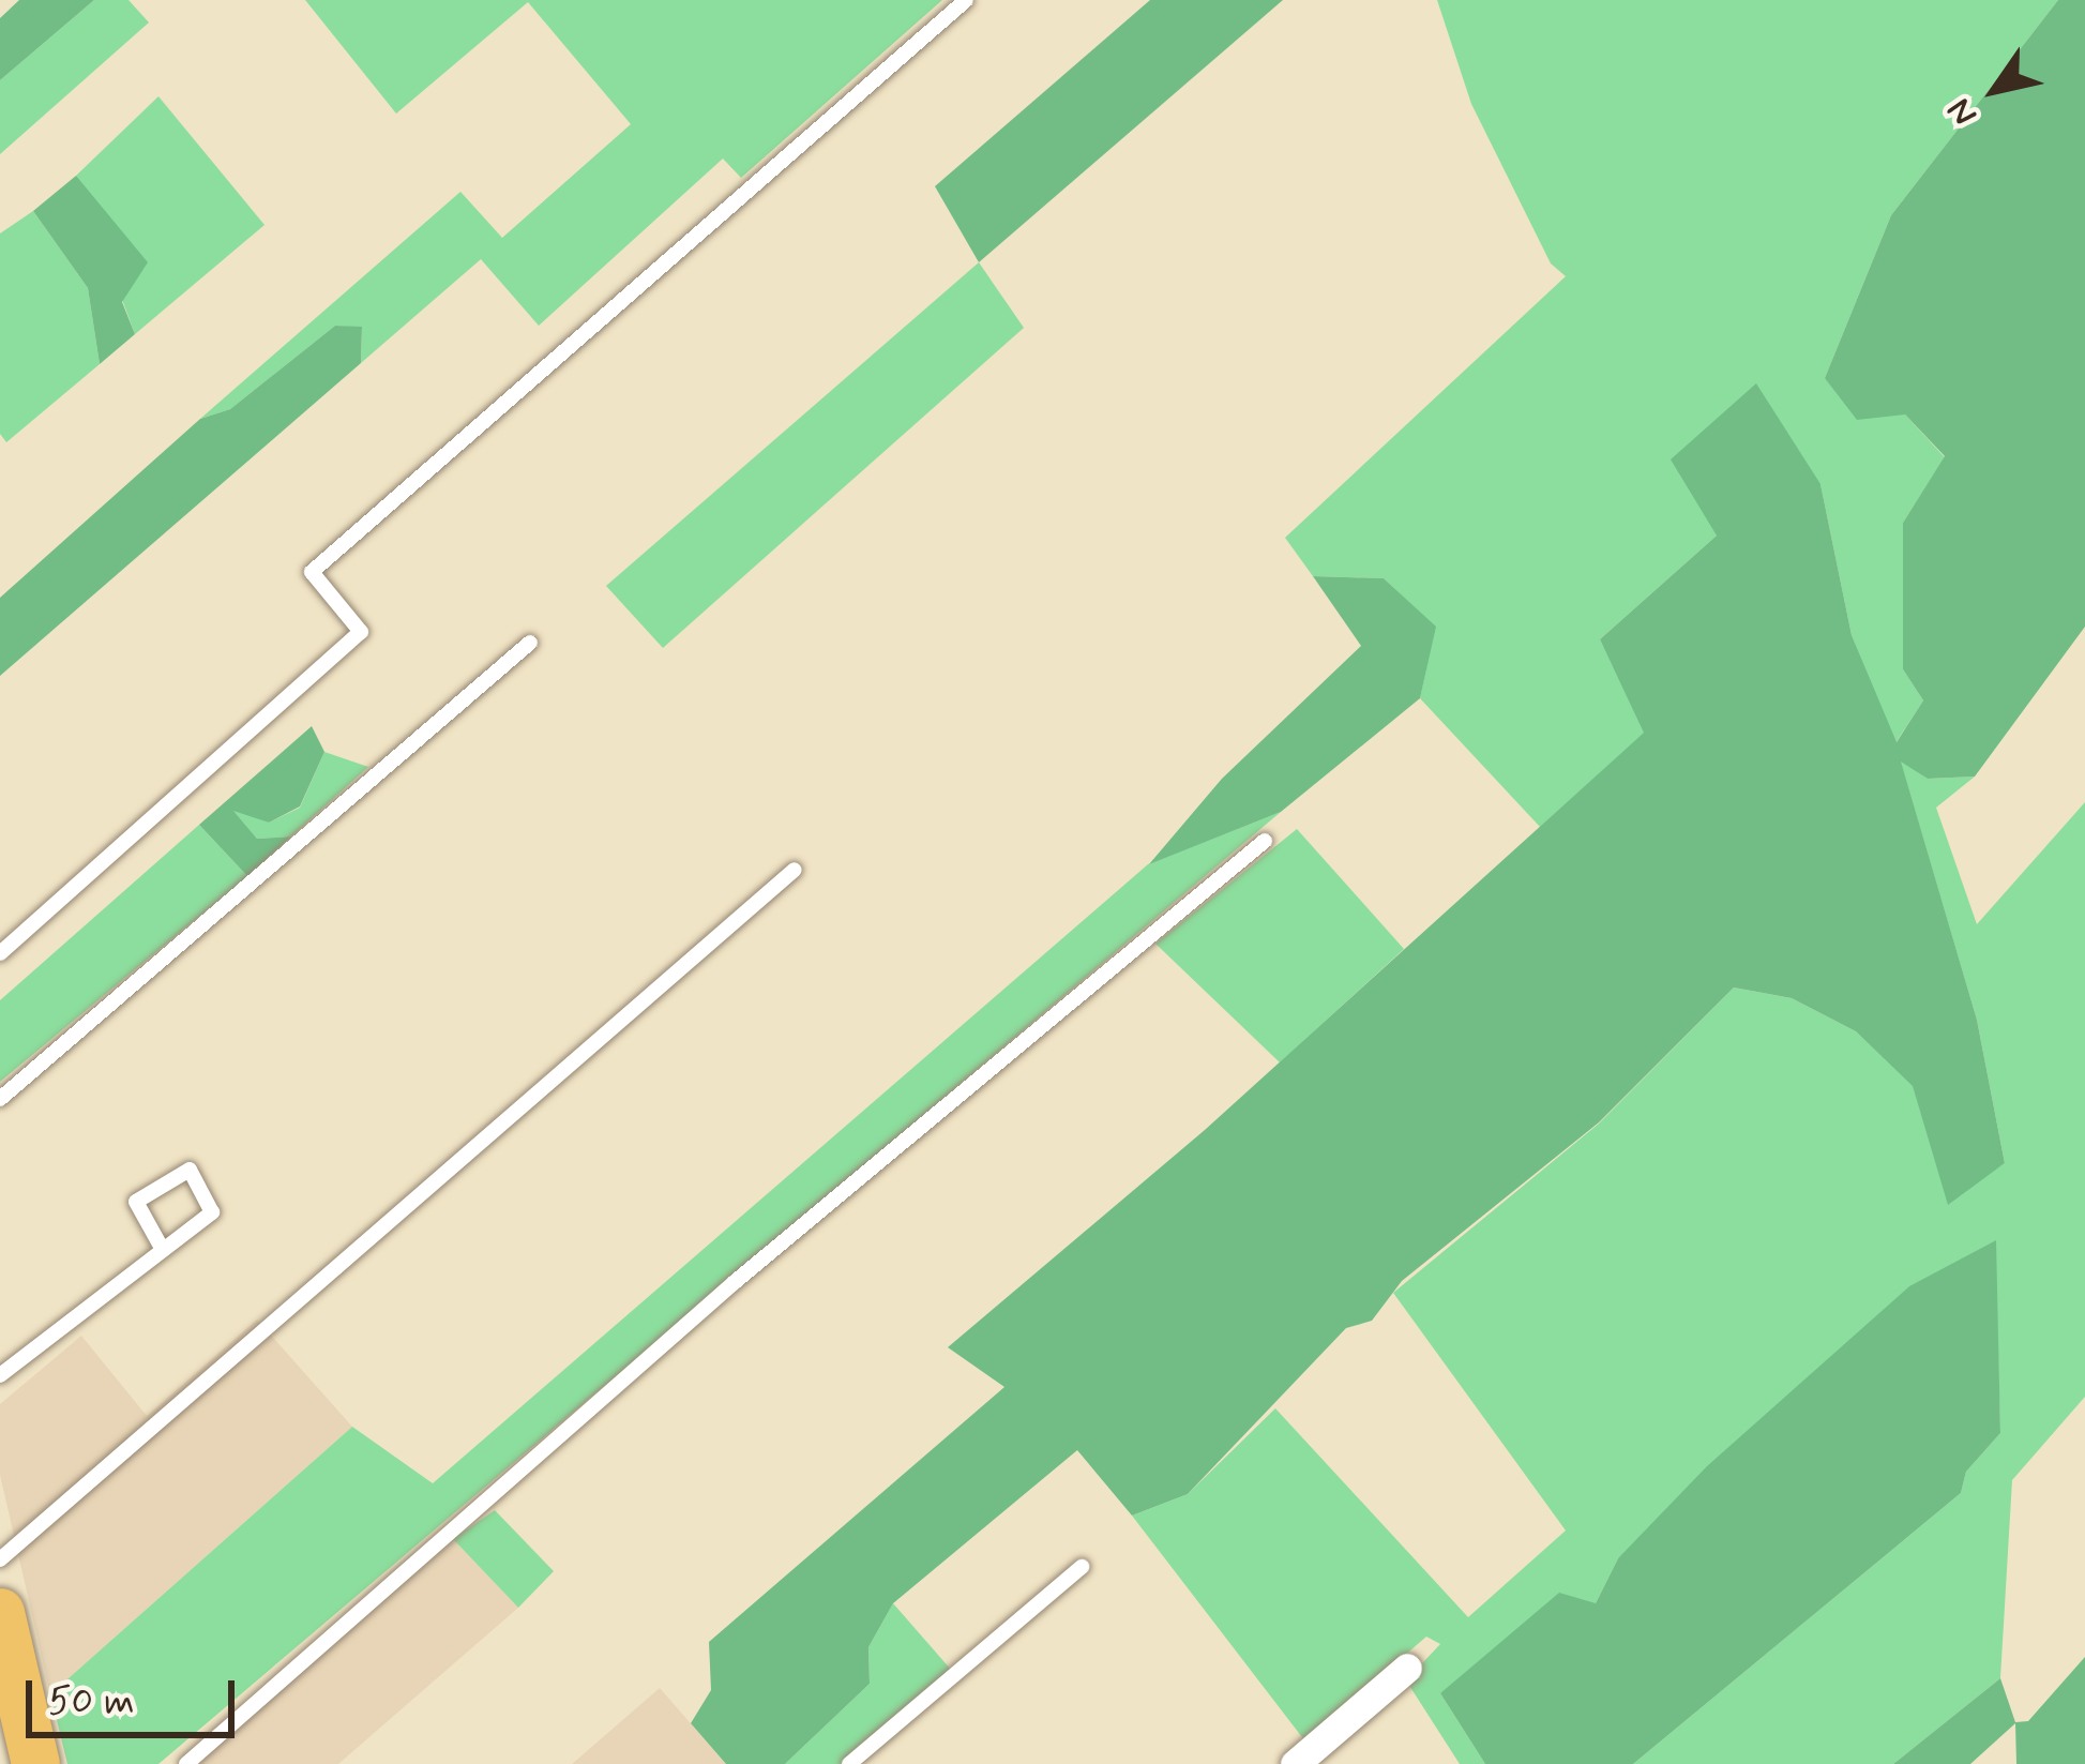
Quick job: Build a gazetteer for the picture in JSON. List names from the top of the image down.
{
  "scale_bar": "50 m",
  "north": "bottom left"
}
